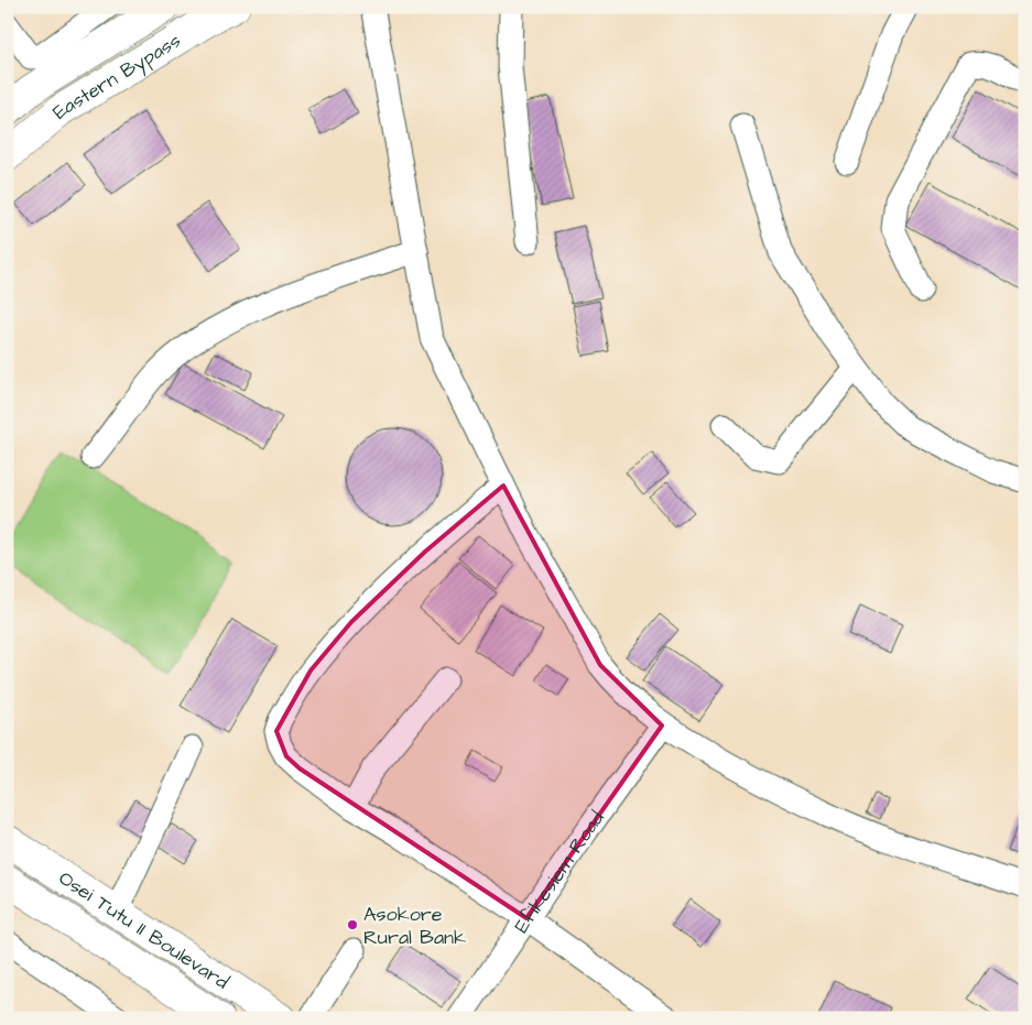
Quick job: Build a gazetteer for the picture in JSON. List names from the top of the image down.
{
  "streets": {
    "highway": ["Eastern Bypass", "Osei Tutu II Boulevard"],
    "street": ["Efikesiem Road"]
  },
  "places": ["Asokore Rural Bank"]
}
